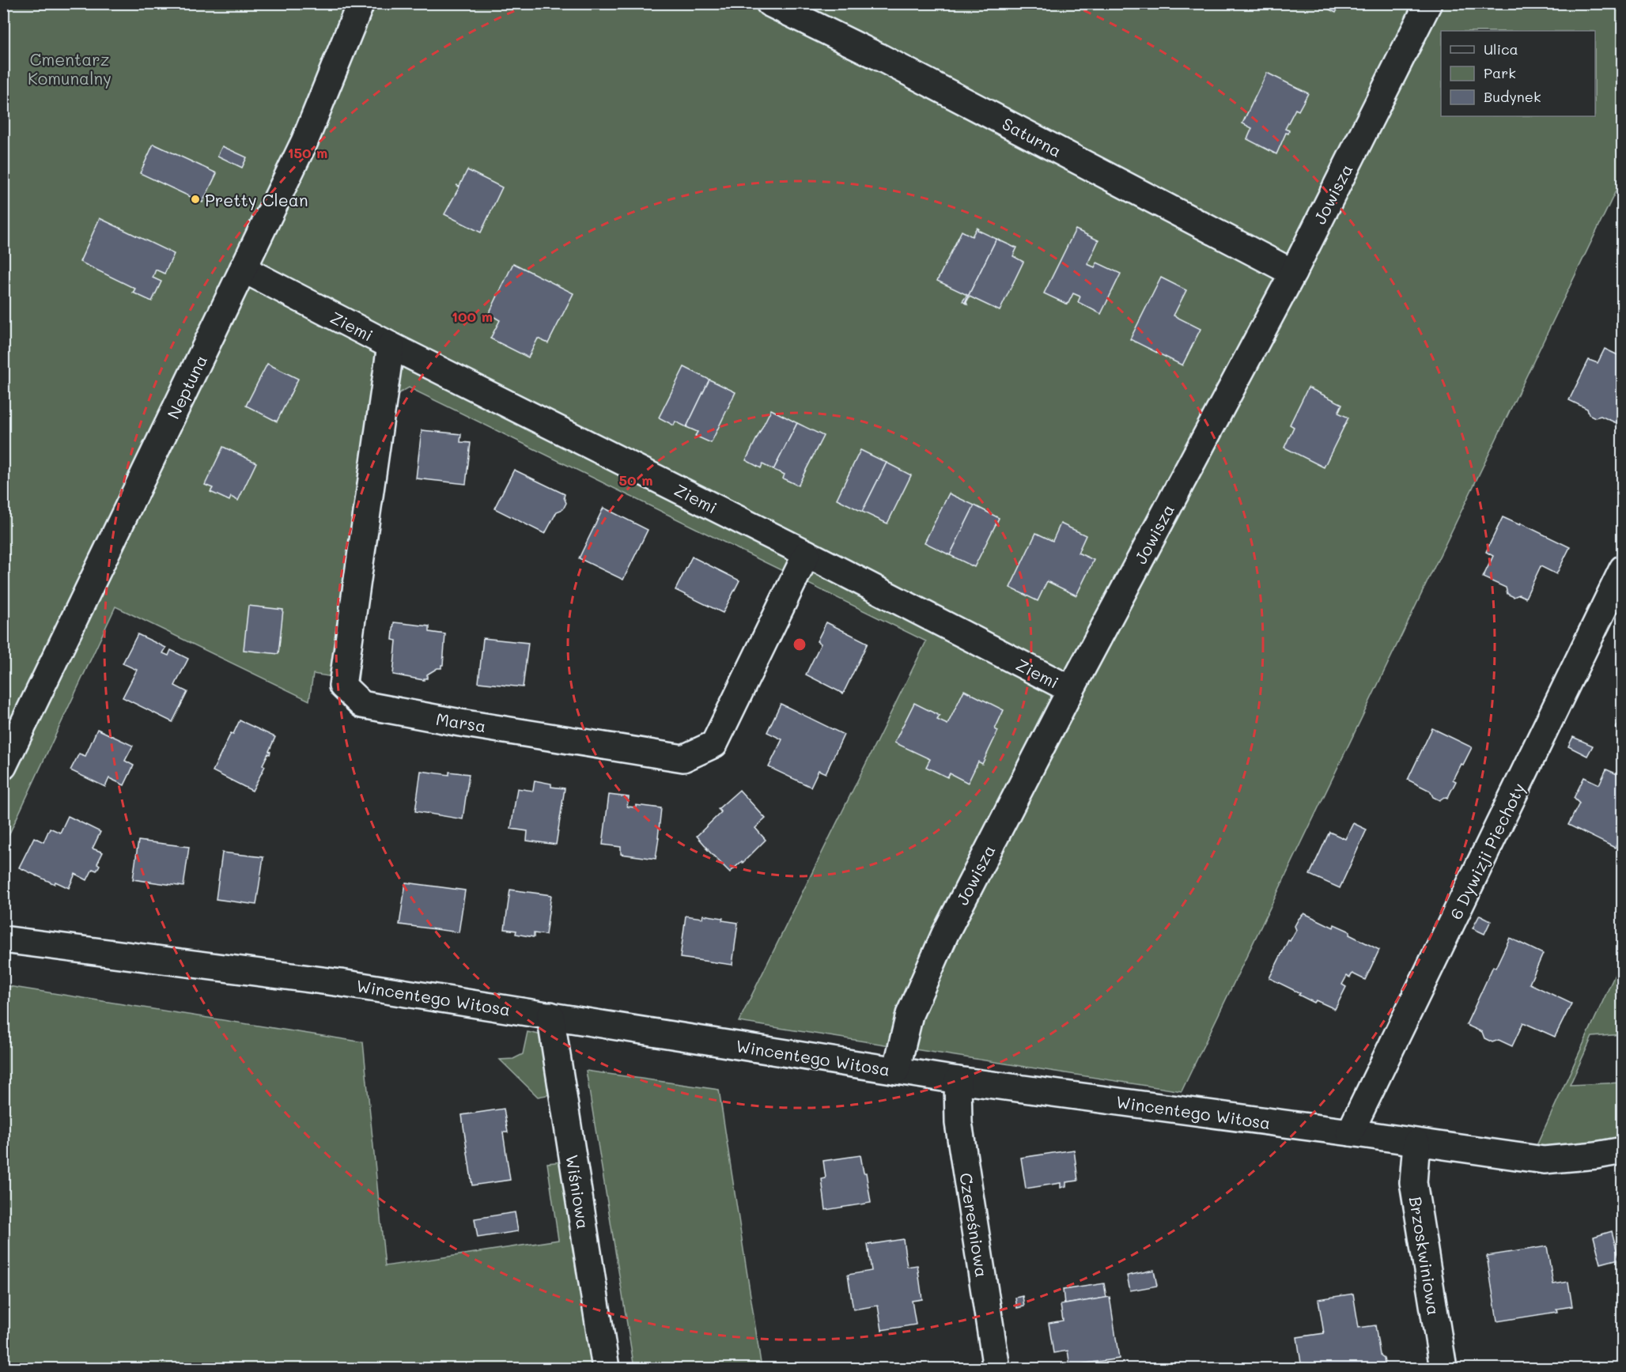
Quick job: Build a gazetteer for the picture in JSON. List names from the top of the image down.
{
  "streets": {
    "street": [
      "Saturna",
      "Jowisza",
      "Ziemi",
      "Neptuna",
      "Marsa",
      "6 Dywizji Piechoty",
      "Wincentego Witosa",
      "Wiśniowa",
      "Czereśniowa",
      "Brzoskwiniowa"
    ]
  },
  "crossings": [
    ["Saturna", "Jowisza"],
    ["Jowisza", "Ziemi"],
    ["Jowisza", "Wincentego Witosa"],
    ["Ziemi", "Neptuna"],
    ["Ziemi", "Marsa"],
    ["6 Dywizji Piechoty", "Wincentego Witosa"],
    ["Wincentego Witosa", "Wiśniowa"],
    ["Wincentego Witosa", "Czereśniowa"],
    ["Wincentego Witosa", "Brzoskwiniowa"]
  ],
  "parks": ["Cmentarz Komunalny"],
  "places": ["Pretty Clean"],
  "legend": ["Ulica", "Park", "Budynek"],
  "rings": ["150 m", "100 m", "50 m"]
}
